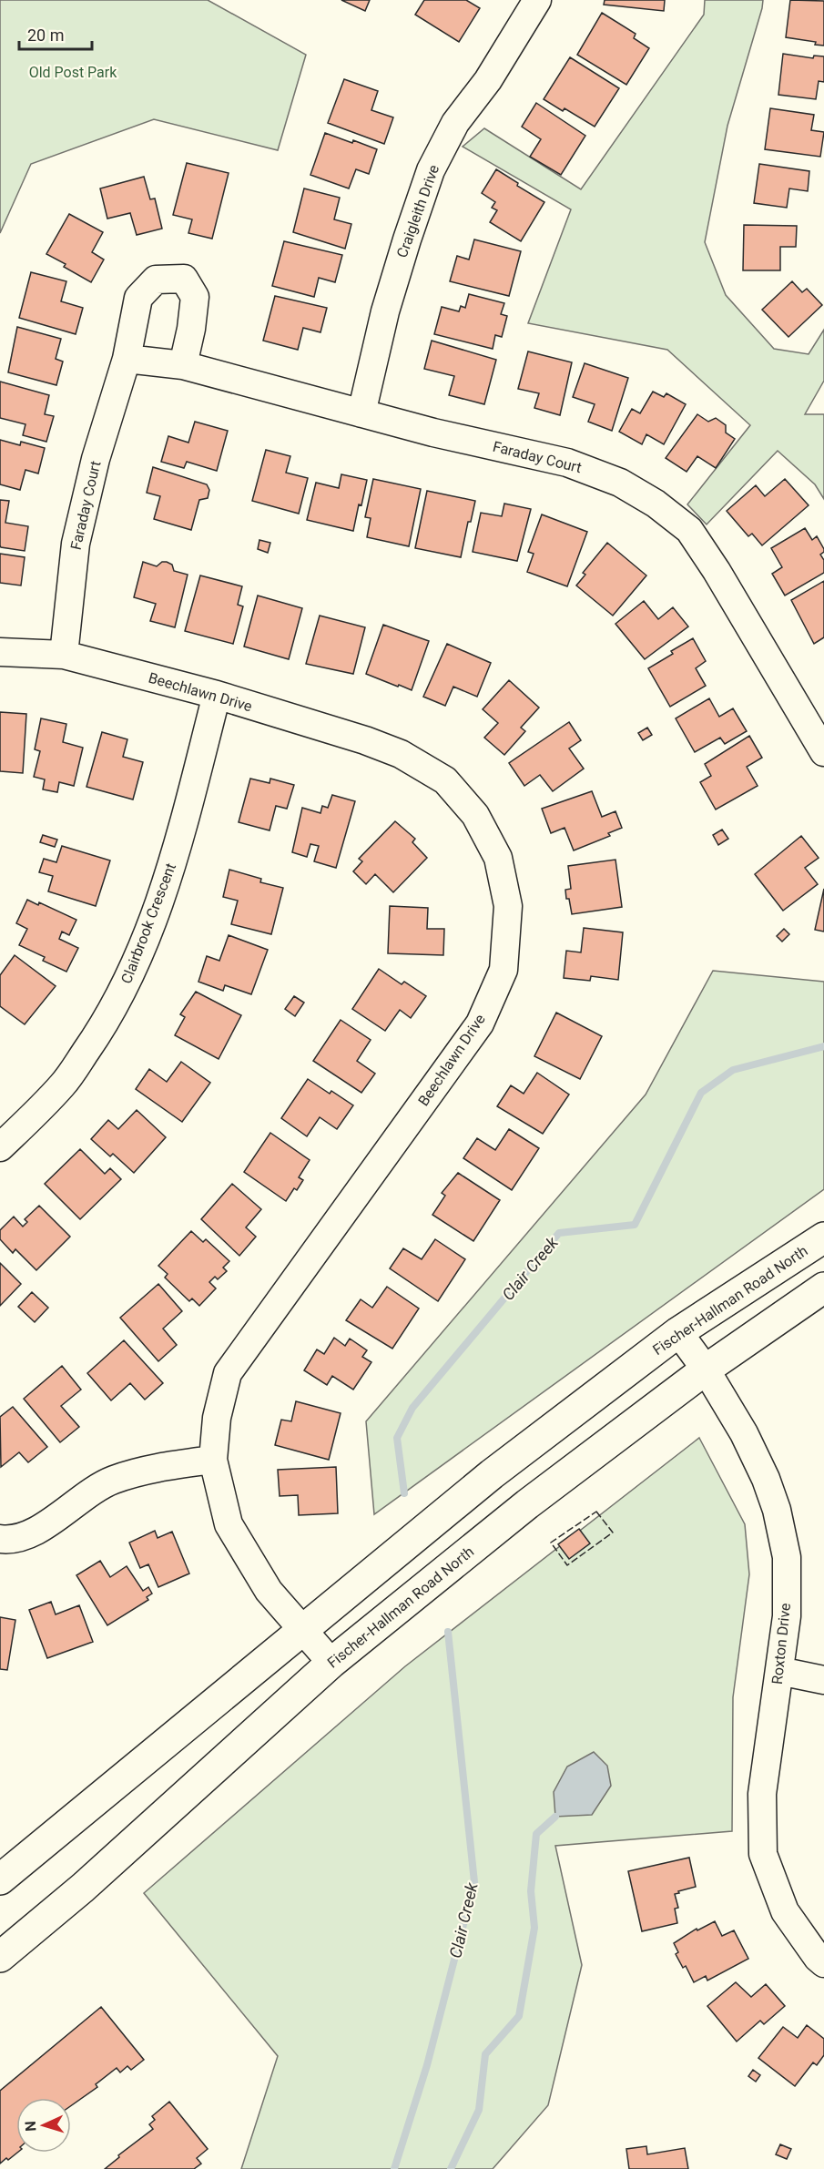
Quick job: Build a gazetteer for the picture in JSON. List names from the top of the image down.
{
  "streets": {
    "main road": ["Fischer-Hallman Road North"],
    "street": [
      "Craigleith Drive",
      "Faraday Court",
      "Beechlawn Drive",
      "Clairbrook Crescent",
      "Roxton Drive"
    ]
  },
  "crossings": [
    ["Craigleith Drive", "Faraday Court"],
    ["Faraday Court", "Beechlawn Drive"],
    ["Beechlawn Drive", "Clairbrook Crescent"],
    ["Beechlawn Drive", "Fischer-Hallman Road North"],
    ["Fischer-Hallman Road North", "Roxton Drive"]
  ],
  "water": ["Clair Creek"],
  "parks": ["Old Post Park"],
  "scale_bar": "20 m",
  "north": "left"
}
